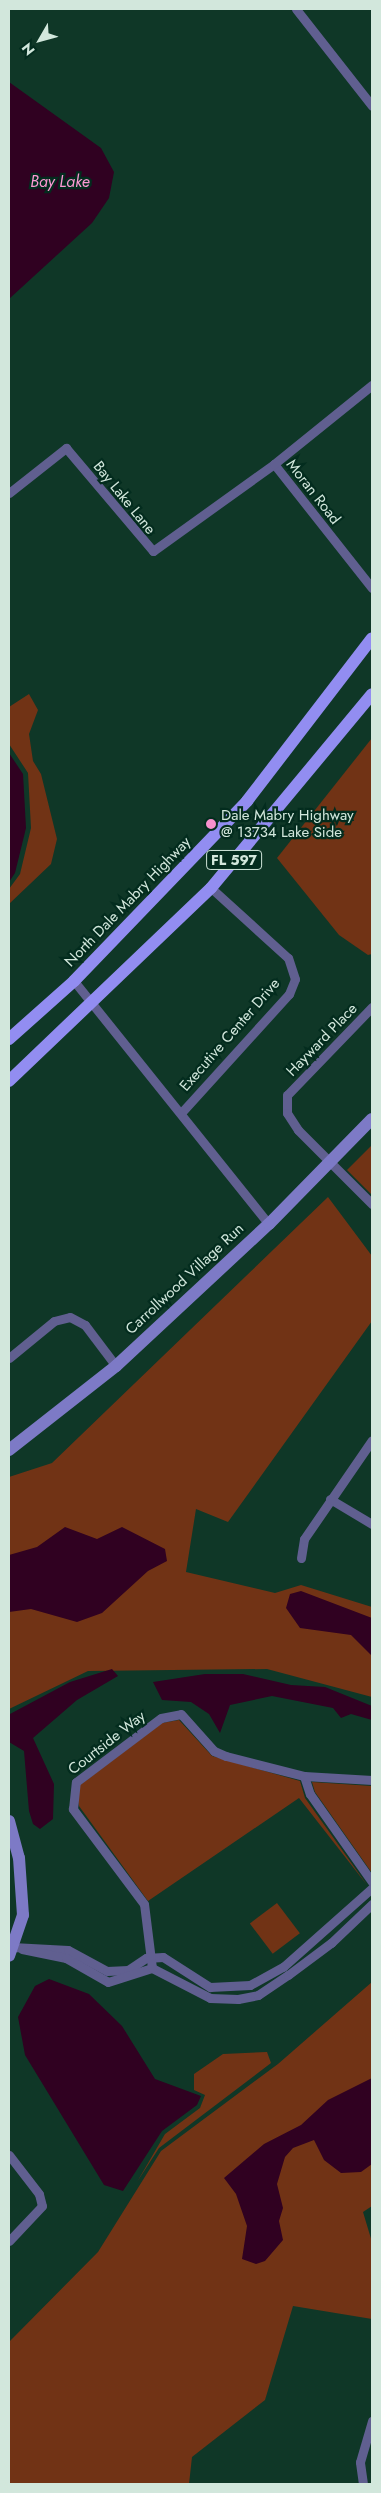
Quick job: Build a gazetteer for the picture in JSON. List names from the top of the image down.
{
  "streets": {
    "main road": ["FL 597", "North Dale Mabry Highway"],
    "street": [
      "Moran Road",
      "Bay Lake Lane",
      "Executive Center Drive",
      "Hayward Place",
      "Carrollwood Village Run",
      "Courtside Way"
    ]
  },
  "crossings": [
    ["Moran Road", "Bay Lake Lane"],
    ["FL 597", "Executive Center Drive"],
    ["North Dale Mabry Highway", "Executive Center Drive"],
    ["Executive Center Drive", "Carrollwood Village Run"],
    ["Hayward Place", "Carrollwood Village Run"]
  ],
  "water": ["Bay Lake"],
  "places": ["Dale Mabry Highway @ 13734 Lake Side"],
  "north": "bottom left"
}
